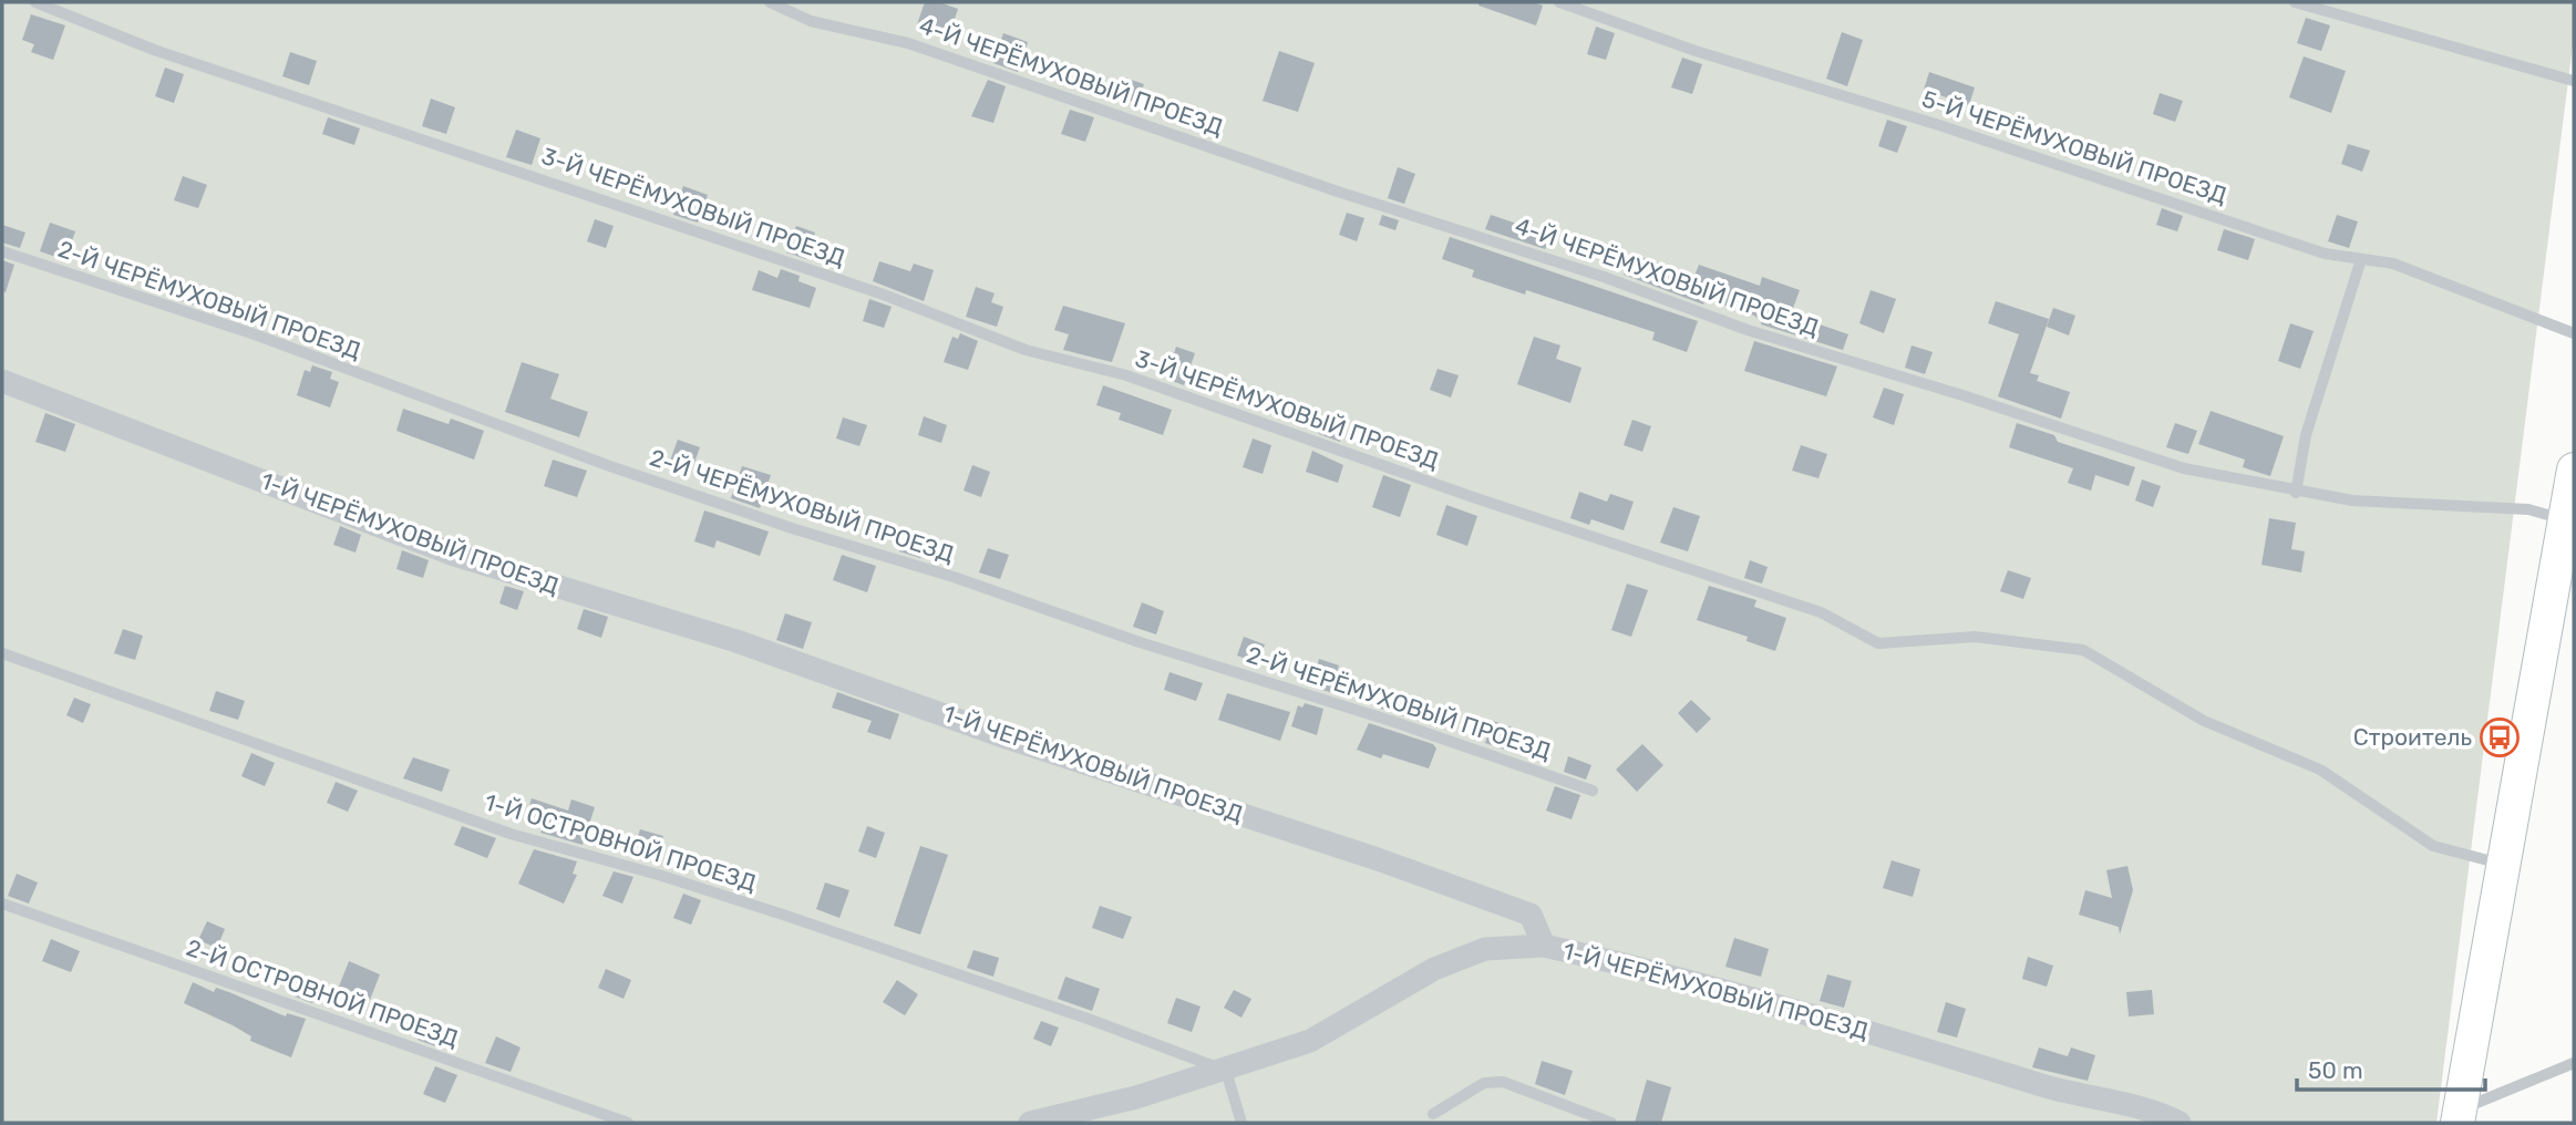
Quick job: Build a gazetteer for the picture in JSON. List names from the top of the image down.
{
  "streets": {
    "street": ["1-Й ЧЕРЁМУХОВЫЙ ПРОЕЗД"],
    "lane": [
      "4-Й ЧЕРЁМУХОВЫЙ ПРОЕЗД",
      "5-Й ЧЕРЁМУХОВЫЙ ПРОЕЗД",
      "3-Й ЧЕРЁМУХОВЫЙ ПРОЕЗД",
      "2-Й ЧЕРЁМУХОВЫЙ ПРОЕЗД",
      "1-Й ОСТРОВНОЙ ПРОЕЗД",
      "2-Й ОСТРОВНОЙ ПРОЕЗД"
    ]
  },
  "places": {
    "bus stop": ["Строитель"]
  },
  "scale_bar": "50 m"
}
